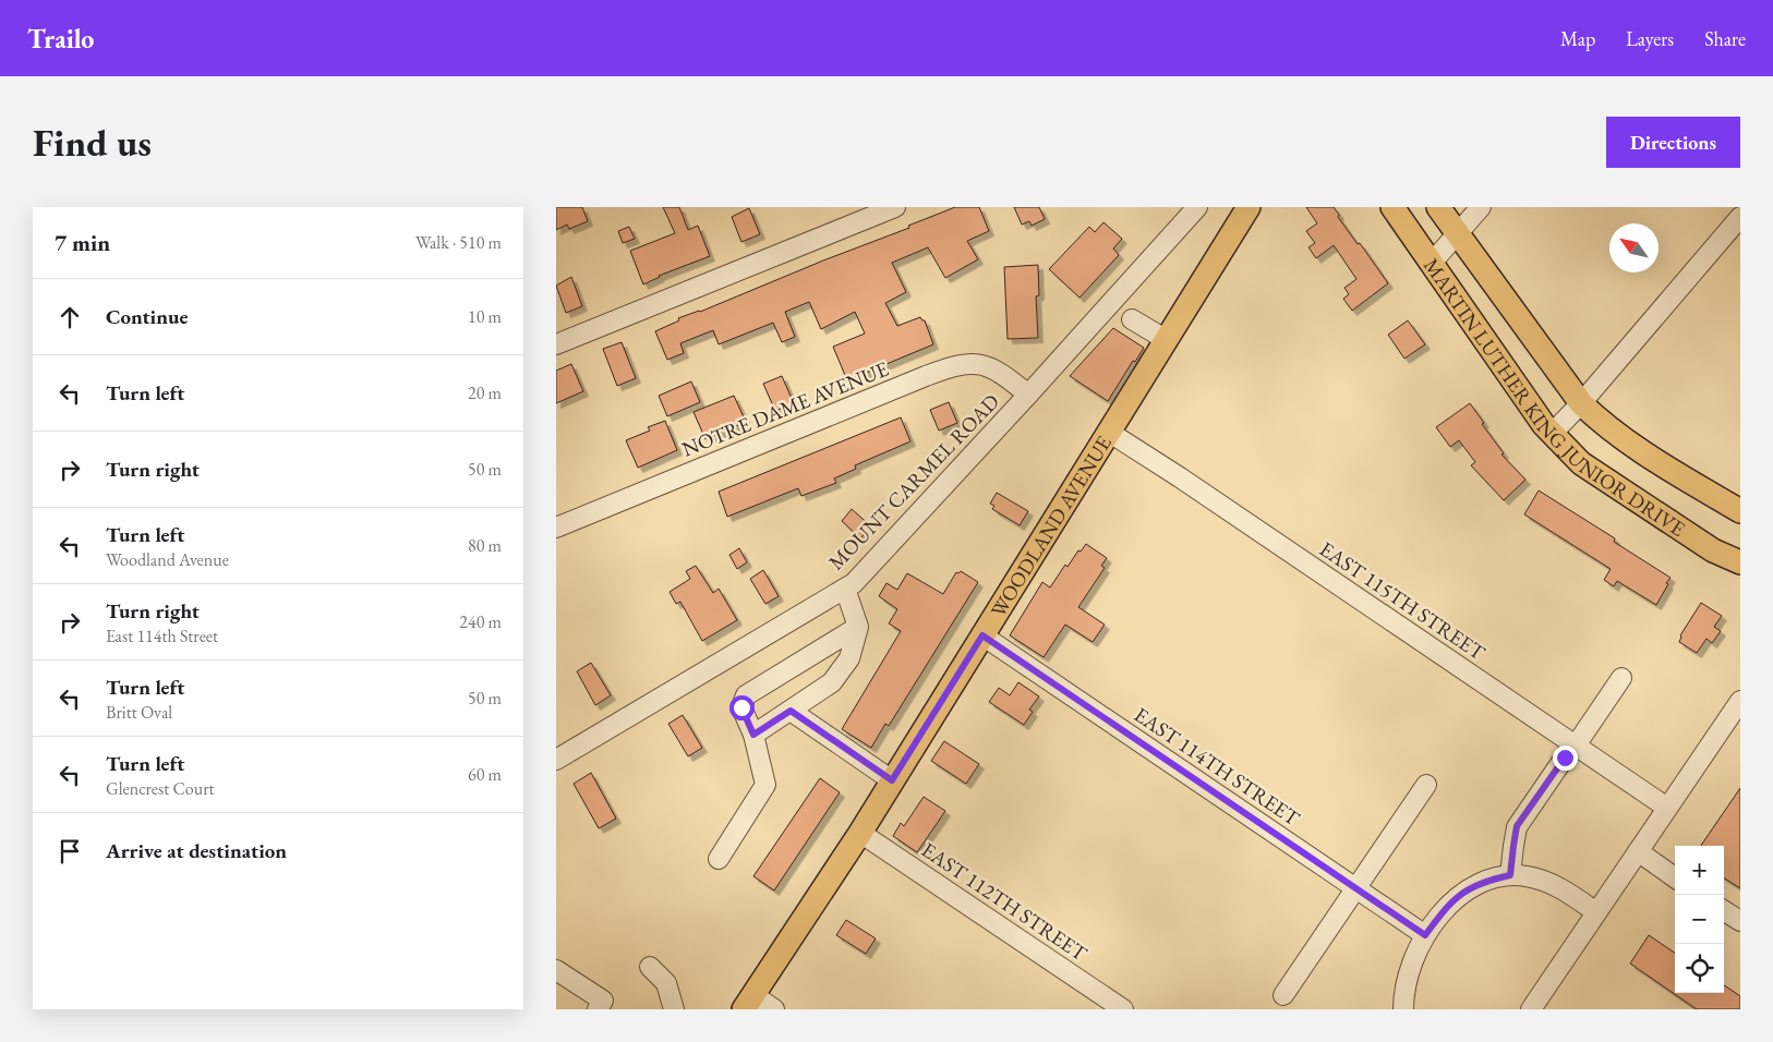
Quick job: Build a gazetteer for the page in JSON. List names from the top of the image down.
{
  "streets": {
    "main road": ["MARTIN LUTHER KING JUNIOR DRIVE", "WOODLAND AVENUE"],
    "street": [
      "NOTRE DAME AVENUE",
      "MOUNT CARMEL ROAD",
      "EAST 115TH STREET",
      "EAST 114TH STREET",
      "EAST 112TH STREET"
    ]
  },
  "crossings": [
    ["NOTRE DAME AVENUE", "MOUNT CARMEL ROAD"],
    ["WOODLAND AVENUE", "EAST 115TH STREET"],
    ["WOODLAND AVENUE", "EAST 114TH STREET"],
    ["WOODLAND AVENUE", "EAST 112TH STREET"]
  ],
  "north": "top left",
  "page": {
    "header": "Trailo",
    "nav": ["Map", "Layers", "Share"],
    "buttons": "Directions",
    "title": "Find us",
    "heading": ["7 min", "Walk · 510 m"],
    "list": [
      ["Continue", "10 m"],
      ["Turn left", "20 m"],
      ["Turn right", "50 m"],
      ["Turn left", "Woodland Avenue", "80 m"],
      ["Turn right", "East 114th Street", "240 m"],
      ["Turn left", "Britt Oval", "50 m"],
      ["Turn left", "Glencrest Court", "60 m"],
      "Arrive at destination"
    ],
    "map_buttons": ["+", "−"]
  }
}
